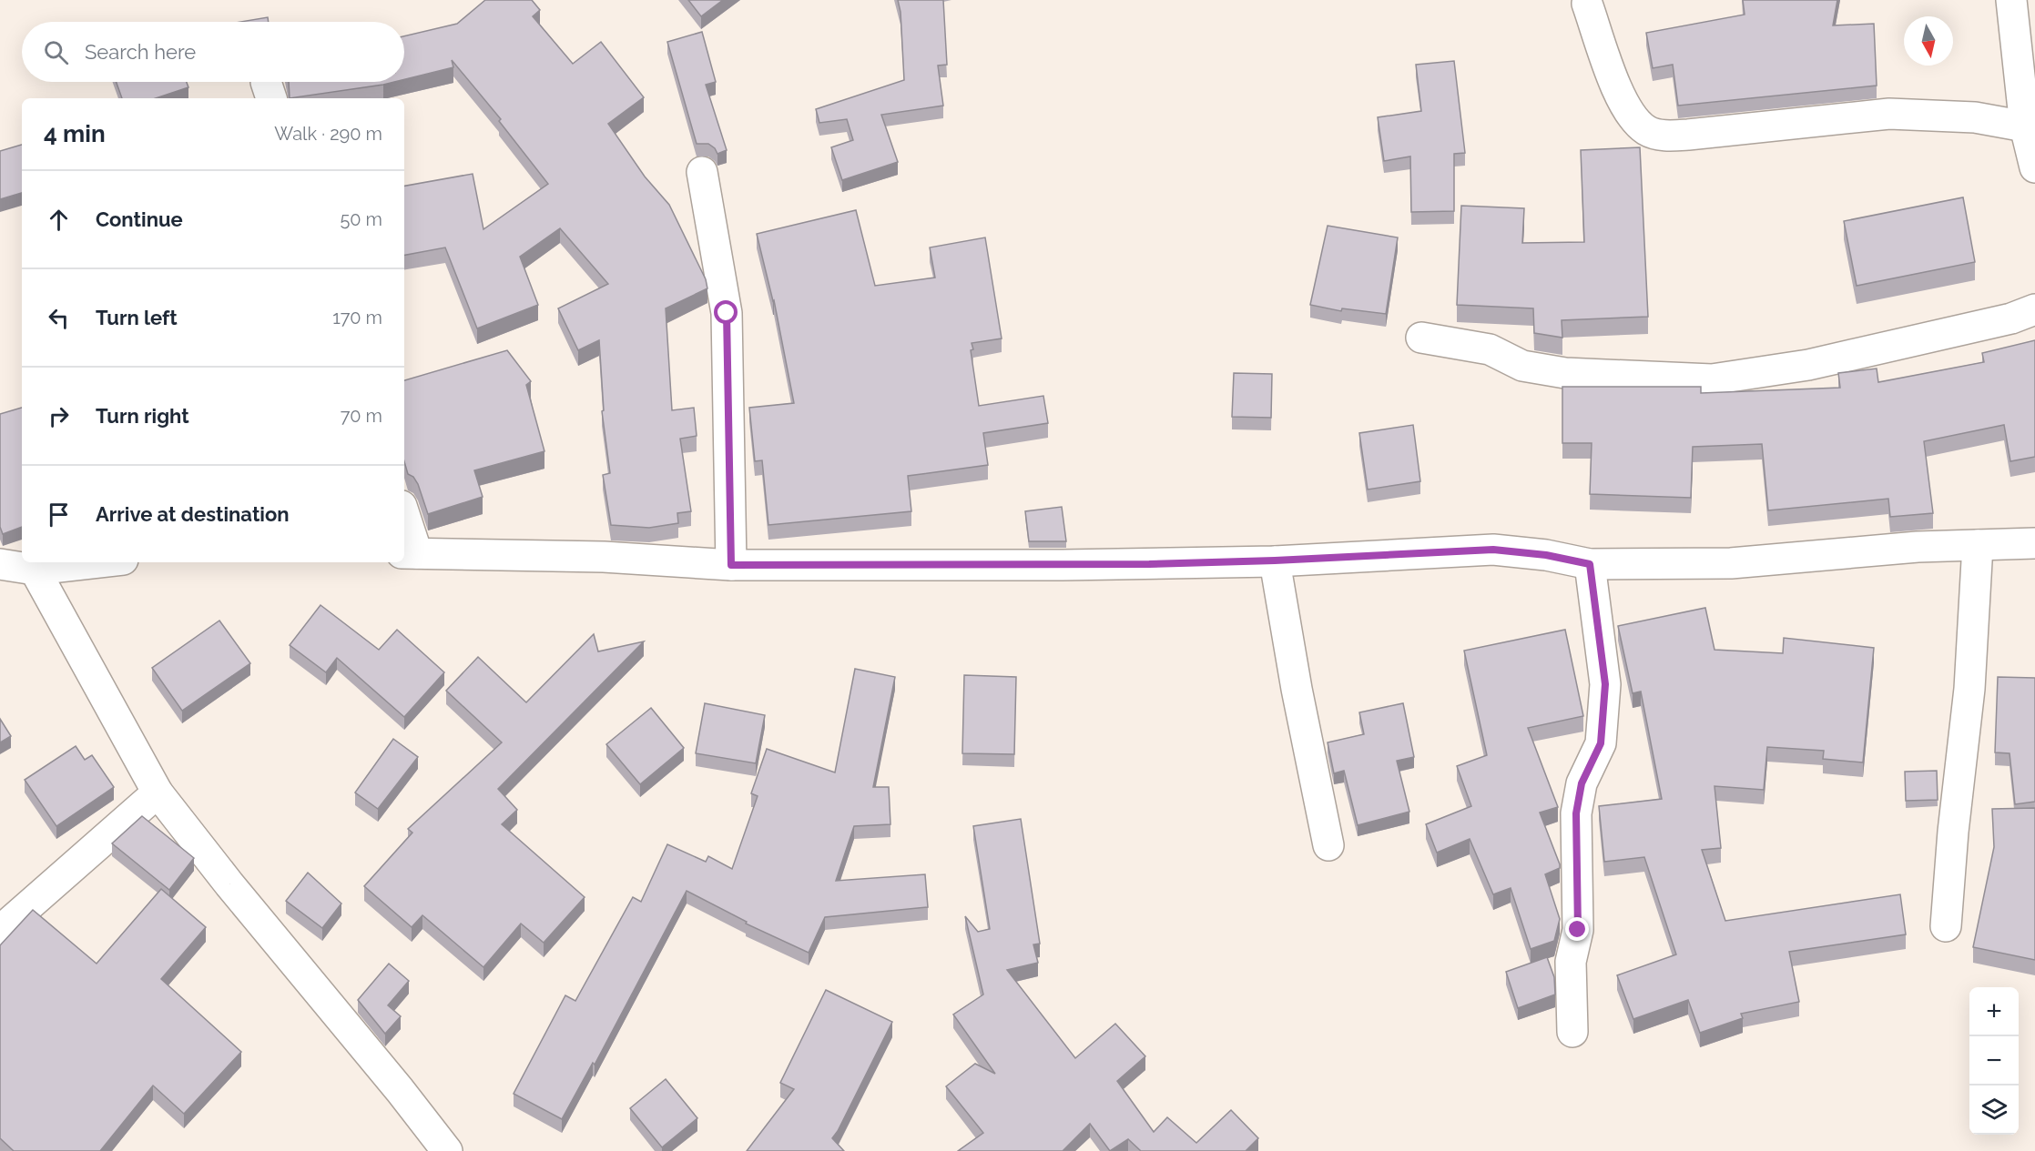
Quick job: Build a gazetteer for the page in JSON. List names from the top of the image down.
{
  "north": "bottom",
  "page": {
    "search": "Search here",
    "heading": ["4 min", "Walk · 290 m"],
    "list": [
      ["Continue", "50 m"],
      ["Turn left", "170 m"],
      ["Turn right", "70 m"],
      "Arrive at destination"
    ],
    "map_buttons": ["+", "−"]
  }
}
